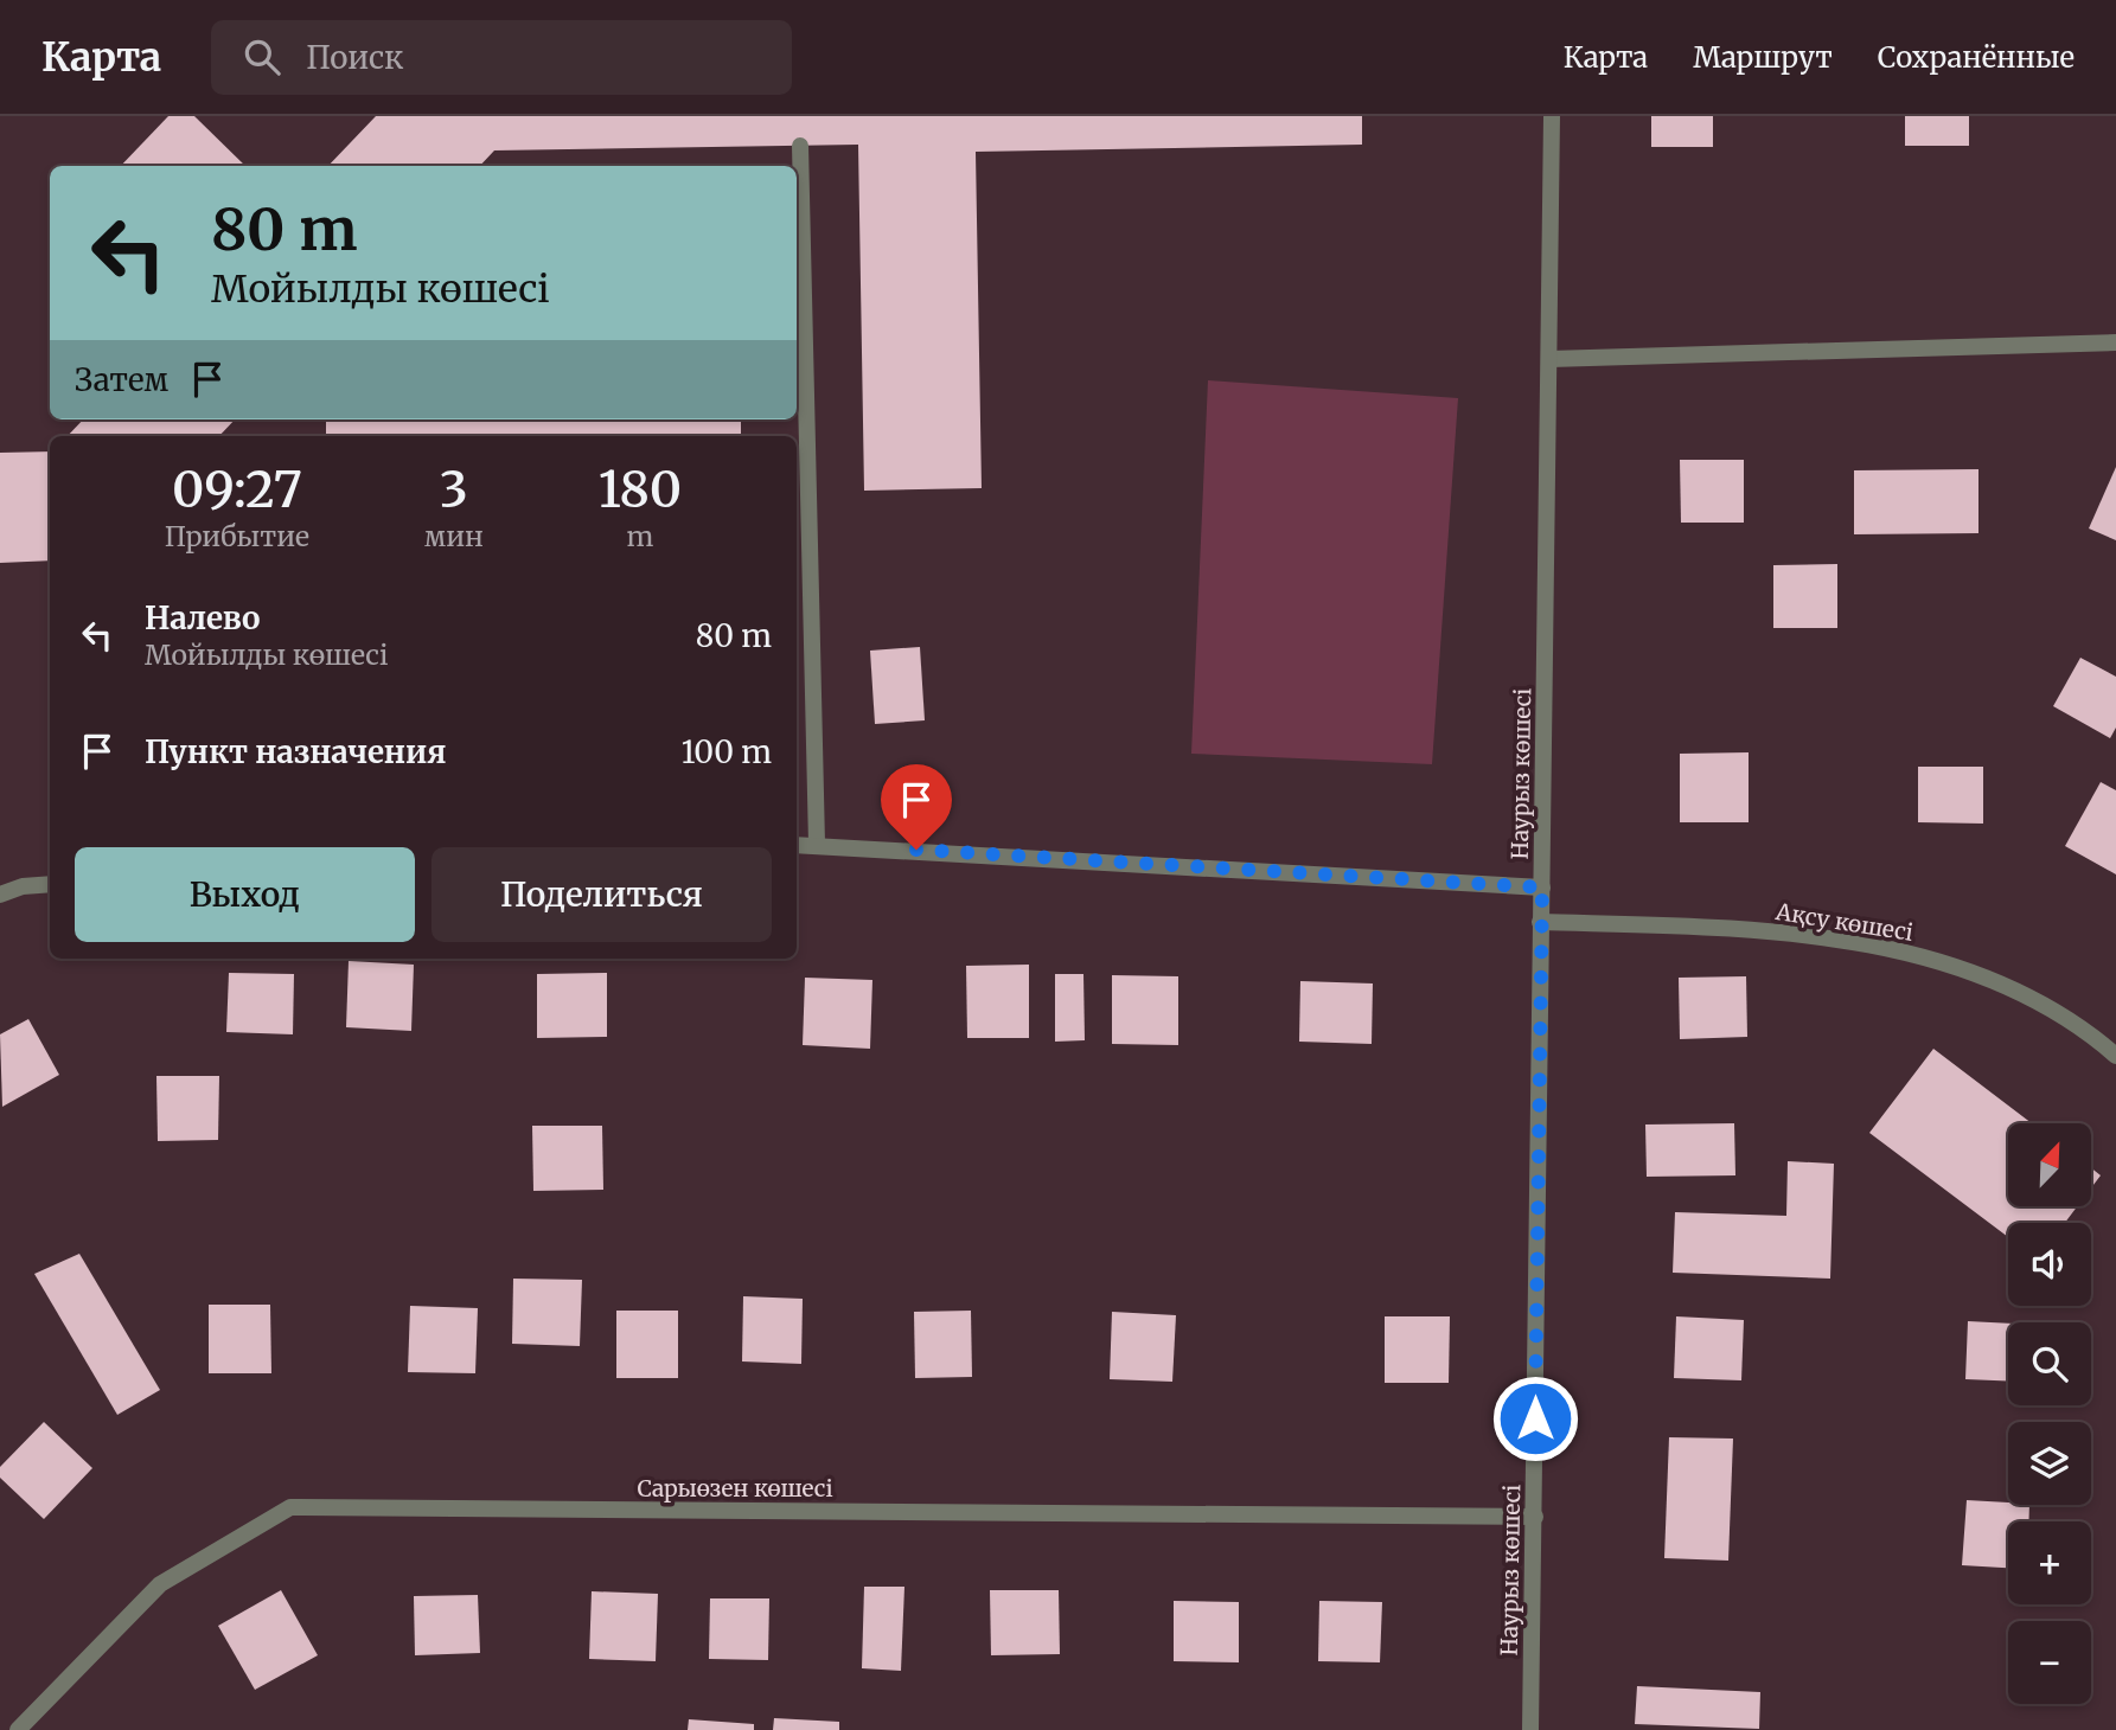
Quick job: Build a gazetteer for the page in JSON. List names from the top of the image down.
{
  "streets": {
    "street": ["Наурыз көшесі", "Ақсу көшесі", "Сарыөзен көшесі"]
  },
  "crossings": [
    ["Наурыз көшесі", "Ақсу көшесі"],
    ["Наурыз көшесі", "Сарыөзен көшесі"]
  ],
  "north": "top right",
  "page": {
    "header": "Карта",
    "search": "Поиск",
    "nav": ["Карта", "Маршрут", "Сохранённые"],
    "turn": ["80 m", "Мойылды көшесі"],
    "then": "Затем",
    "eta": [
      "09:27",
      "Прибытие",
      "3",
      "мин",
      "180",
      "m"
    ],
    "list": [
      {
        "name": "Налево",
        "note": "Мойылды көшесі",
        "value": "80 m"
      },
      {
        "name": "Пункт назначения",
        "value": "100 m"
      }
    ],
    "buttons": ["Выход", "Поделиться"],
    "map_buttons": ["+", "−"]
  }
}
